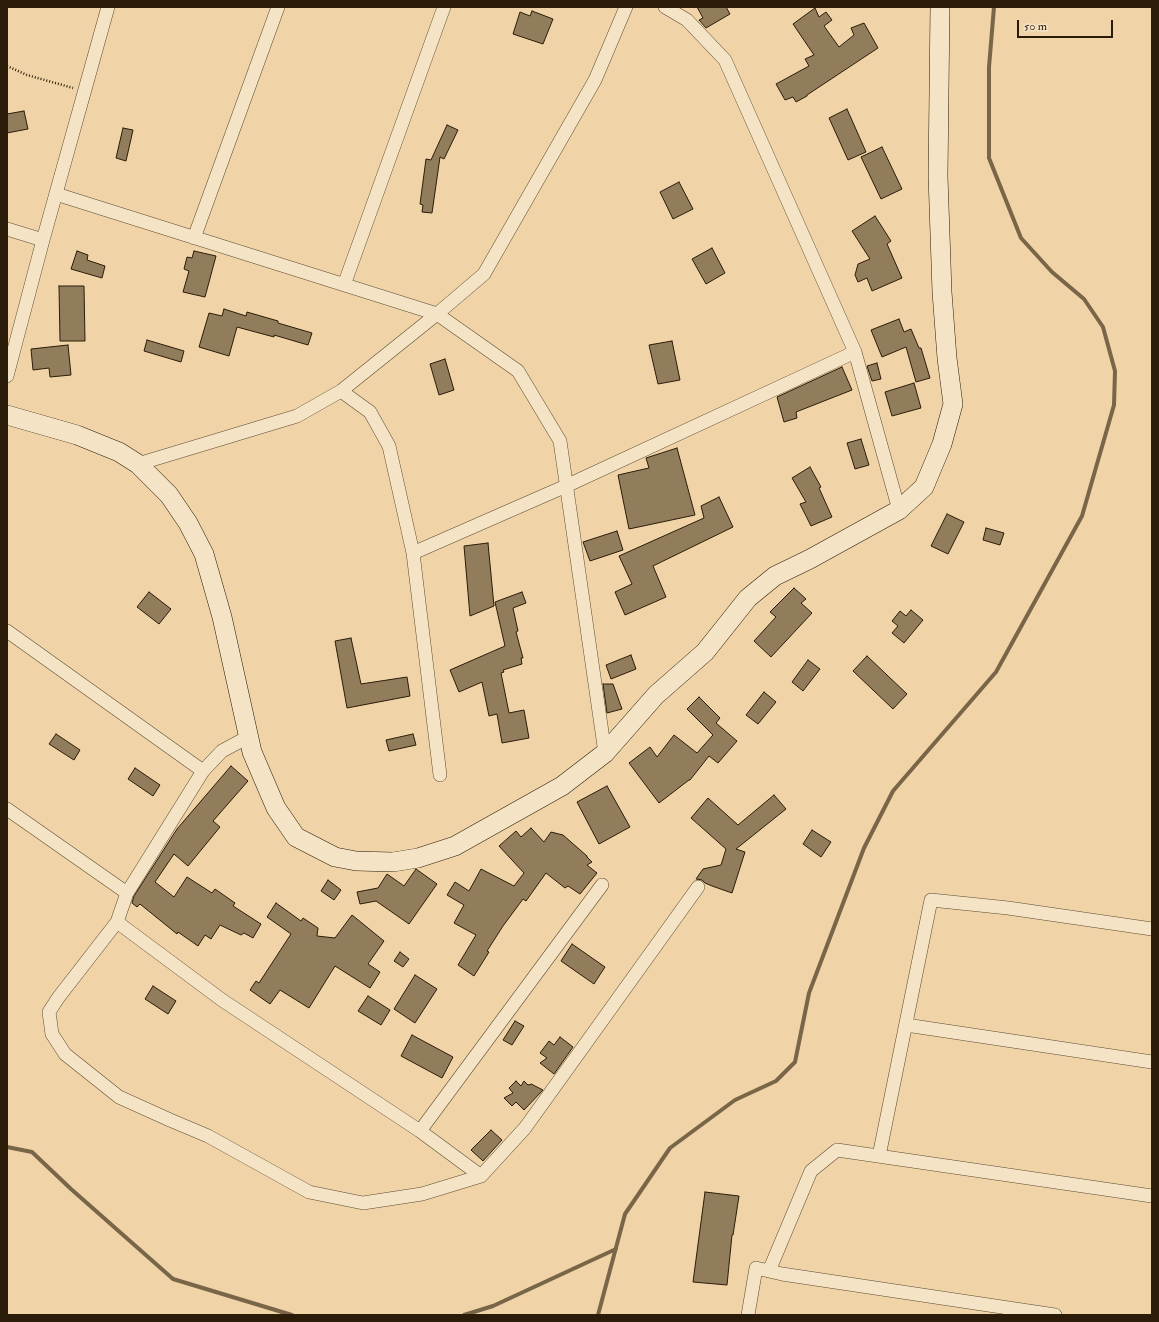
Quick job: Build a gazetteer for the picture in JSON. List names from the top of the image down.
{
  "scale_bar": "50 m"
}
